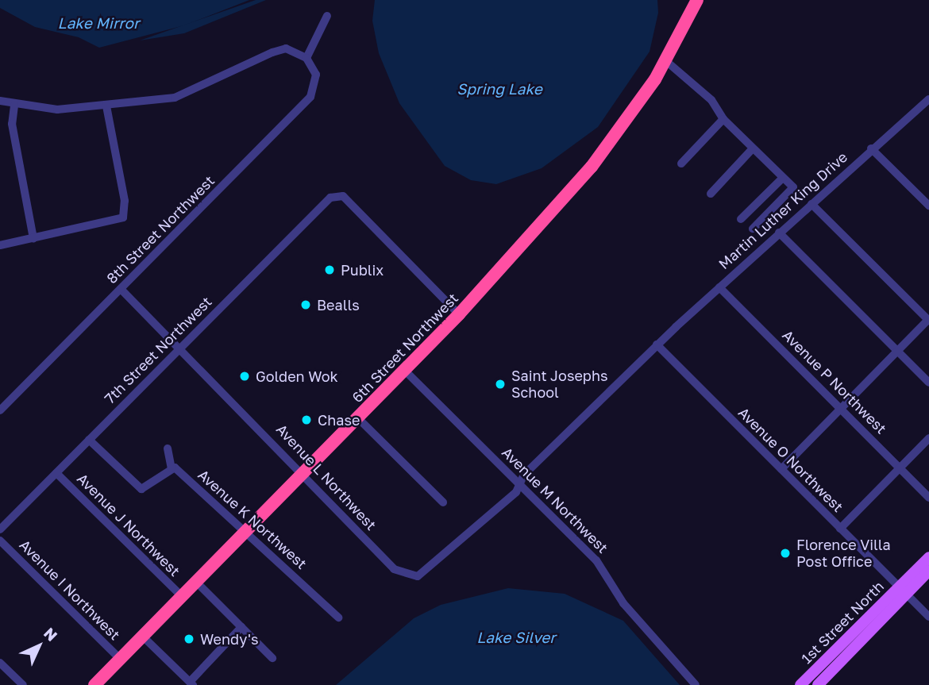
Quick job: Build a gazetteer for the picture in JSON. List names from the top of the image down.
{
  "streets": {
    "highway": ["6th Street Northwest"],
    "main road": ["1st Street North"],
    "street": [
      "Martin Luther King Drive",
      "8th Street Northwest",
      "7th Street Northwest",
      "Avenue P Northwest",
      "Avenue O Northwest",
      "Avenue L Northwest",
      "Avenue M Northwest",
      "Avenue K Northwest",
      "Avenue J Northwest",
      "Avenue I Northwest"
    ]
  },
  "crossings": [
    ["Martin Luther King Drive", "Avenue P Northwest"],
    ["Martin Luther King Drive", "Avenue O Northwest"],
    ["Martin Luther King Drive", "Avenue L Northwest"],
    ["Martin Luther King Drive", "Avenue M Northwest"],
    ["8th Street Northwest", "Avenue L Northwest"],
    ["6th Street Northwest", "7th Street Northwest"],
    ["6th Street Northwest", "Avenue L Northwest"],
    ["6th Street Northwest", "Avenue M Northwest"],
    ["6th Street Northwest", "Avenue K Northwest"],
    ["6th Street Northwest", "Avenue J Northwest"],
    ["6th Street Northwest", "Avenue I Northwest"],
    ["7th Street Northwest", "Avenue L Northwest"],
    ["7th Street Northwest", "Avenue J Northwest"],
    ["Avenue O Northwest", "1st Street North"],
    ["Avenue L Northwest", "Avenue M Northwest"]
  ],
  "water": ["Lake Mirror", "Spring Lake", "Lake Silver"],
  "places": [
    "Publix",
    "Bealls",
    "Golden Wok",
    "Saint Josephs School",
    "Chase",
    "Florence Villa Post Office",
    "Wendy's"
  ],
  "north": "top right"
}
